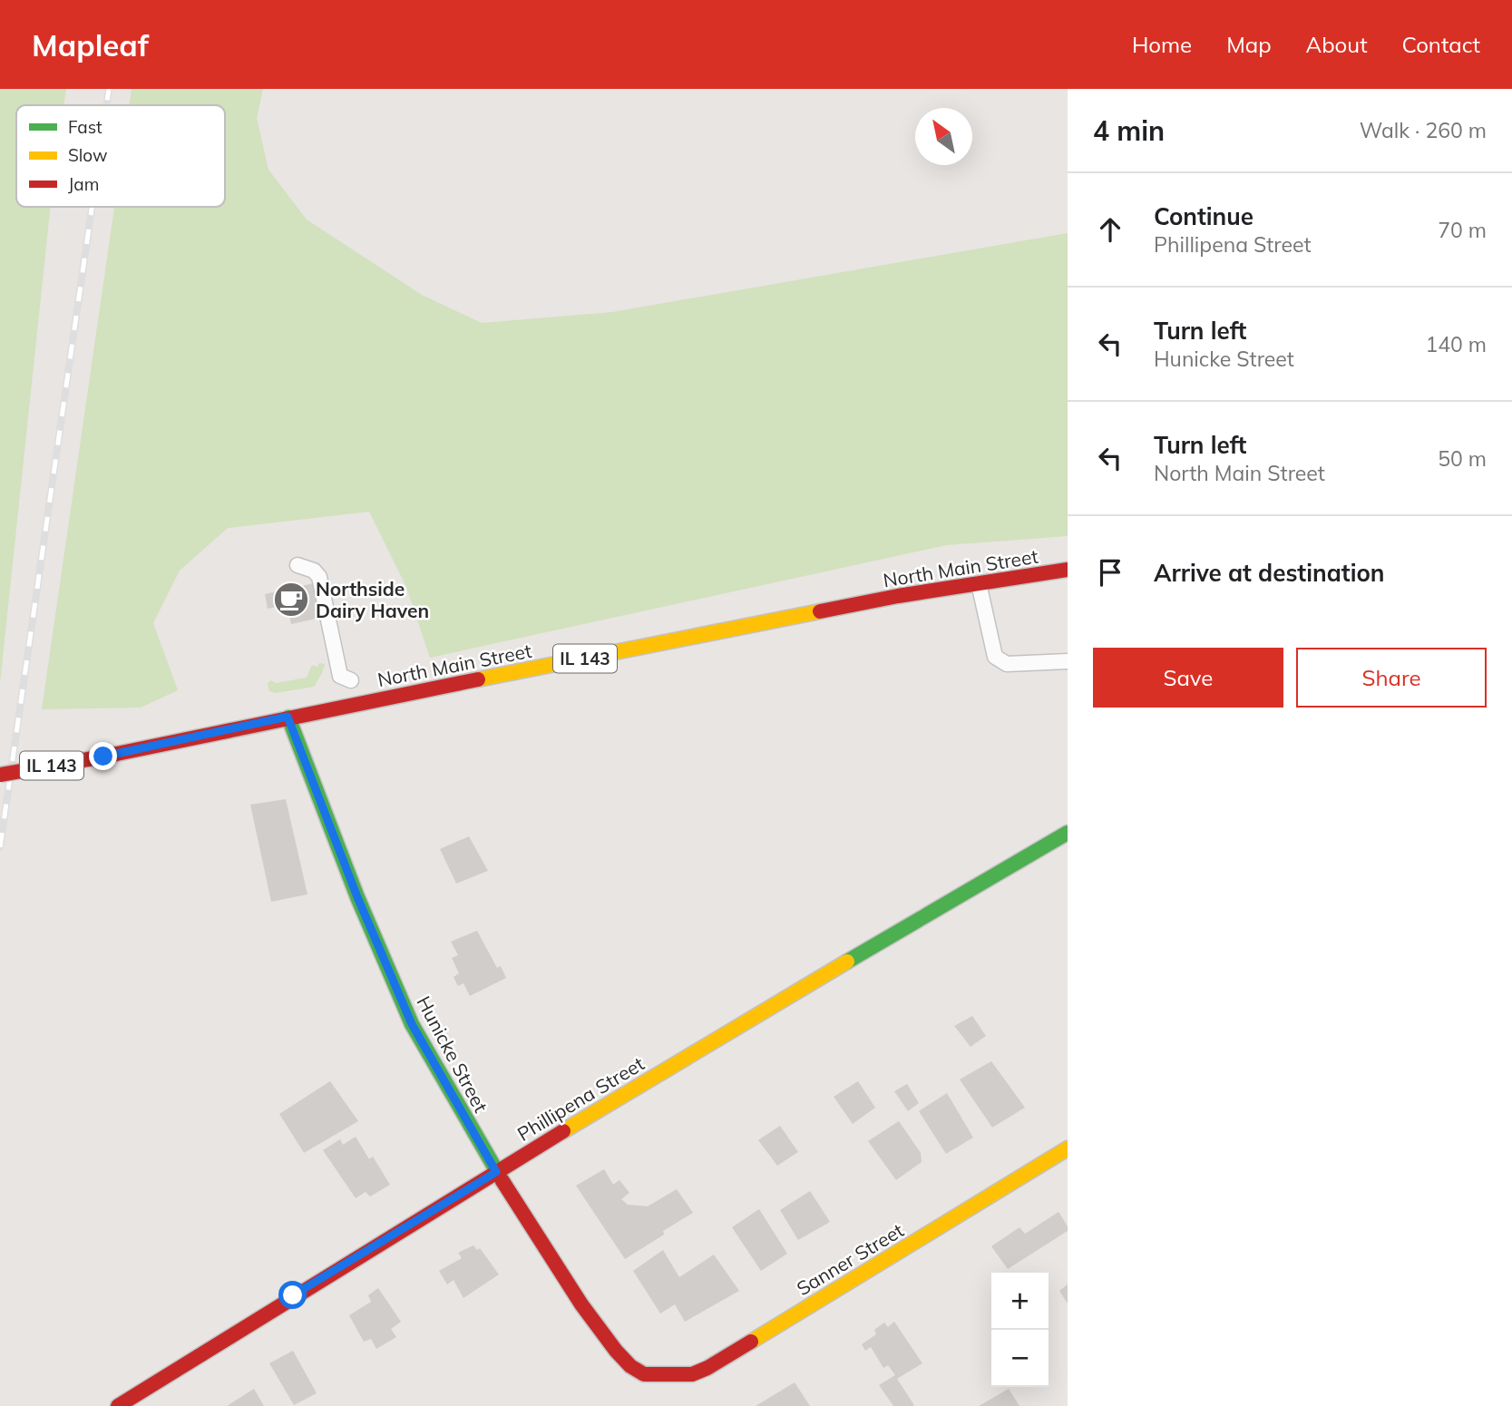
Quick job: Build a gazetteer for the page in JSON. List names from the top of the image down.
{
  "streets": {
    "street": [
      "North Main Street",
      "IL 143",
      "Hunicke Street",
      "Phillipena Street",
      "Sanner Street"
    ]
  },
  "crossings": [
    ["North Main Street", "Hunicke Street"],
    ["Hunicke Street", "Phillipena Street"],
    ["Hunicke Street", "Sanner Street"]
  ],
  "places": {
    "cafe": ["Northside Dairy Haven"]
  },
  "legend": ["Fast", "Slow", "Jam"],
  "north": "top left",
  "page": {
    "header": "Mapleaf",
    "nav": [
      "Home",
      "Map",
      "About",
      "Contact"
    ],
    "heading": ["4 min", "Walk · 260 m"],
    "list": [
      ["Continue", "Phillipena Street", "70 m"],
      ["Turn left", "Hunicke Street", "140 m"],
      ["Turn left", "North Main Street", "50 m"],
      "Arrive at destination"
    ],
    "buttons": ["Save", "Share"],
    "map_buttons": ["+", "−"]
  }
}
